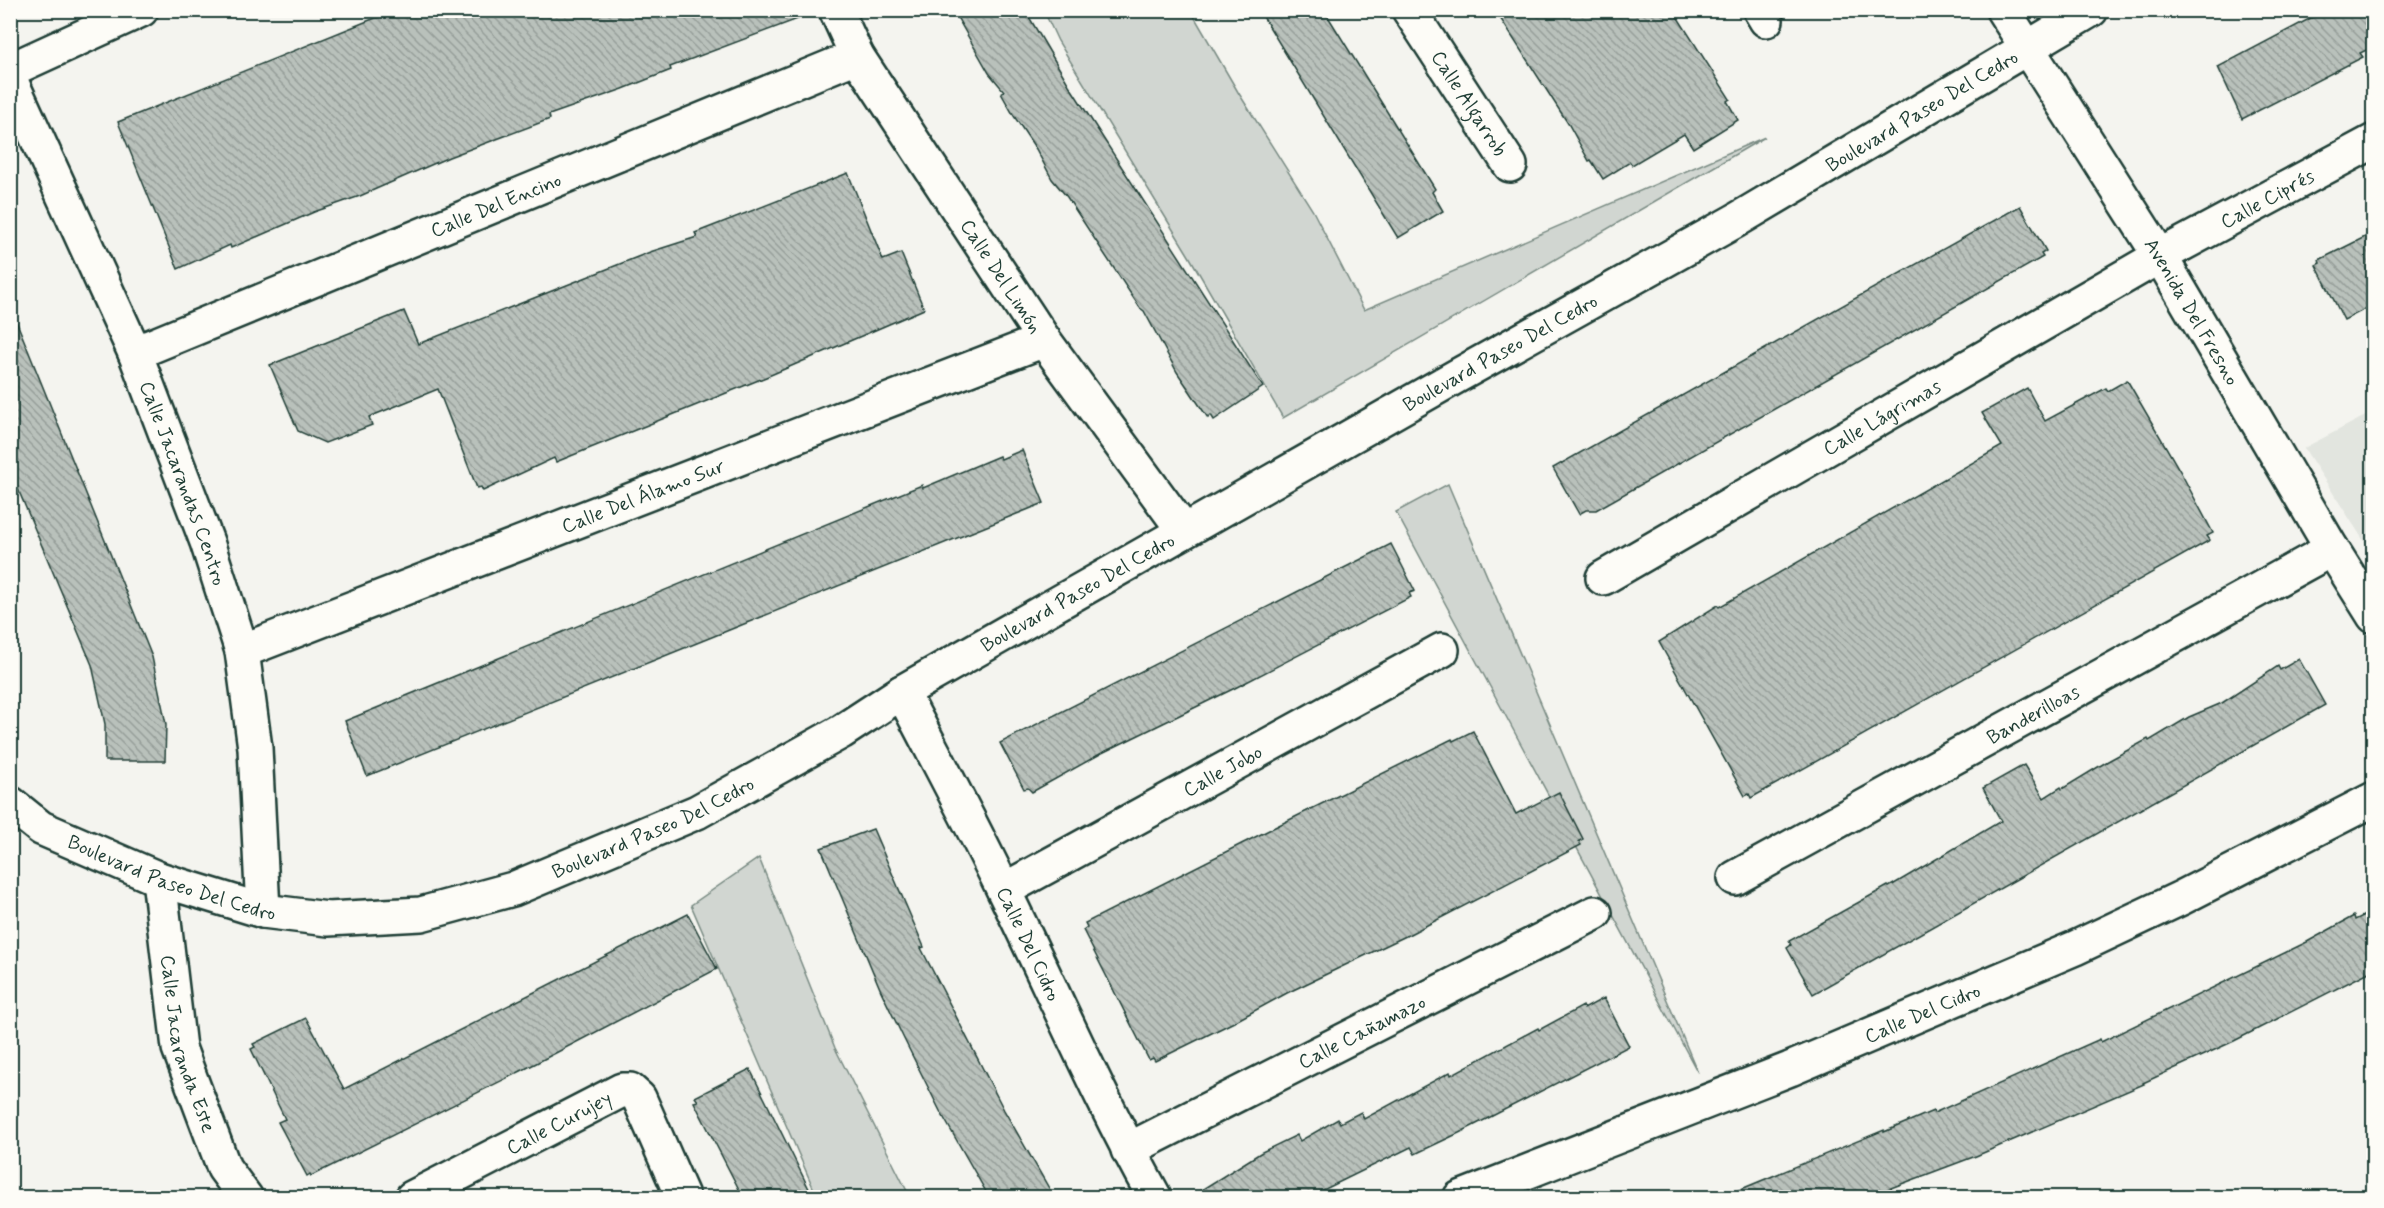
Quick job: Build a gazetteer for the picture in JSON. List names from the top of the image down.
{
  "streets": {
    "street": [
      "Calle Algarrob",
      "Boulevard Paseo Del Cedro",
      "Calle Ciprés",
      "Calle Del Encino",
      "Calle Del Limón",
      "Avenida Del Fresno",
      "Calle Lágrimas",
      "Calle Jacarandas Centro",
      "Calle Del Álamo Sur",
      "Banderilloas",
      "Calle Jobo",
      "Calle Del Cidro",
      "Calle Cañamazo",
      "Calle Jacaranda Este",
      "Calle Curujey"
    ]
  },
  "crossings": [
    ["Boulevard Paseo Del Cedro", "Calle Del Limón"],
    ["Boulevard Paseo Del Cedro", "Avenida Del Fresno"],
    ["Boulevard Paseo Del Cedro", "Calle Jacarandas Centro"],
    ["Boulevard Paseo Del Cedro", "Calle Del Cidro"],
    ["Boulevard Paseo Del Cedro", "Calle Jacaranda Este"],
    ["Calle Ciprés", "Avenida Del Fresno"],
    ["Calle Ciprés", "Calle Lágrimas"],
    ["Calle Del Encino", "Calle Del Limón"],
    ["Calle Del Encino", "Calle Jacarandas Centro"],
    ["Calle Del Limón", "Calle Del Álamo Sur"],
    ["Avenida Del Fresno", "Calle Lágrimas"],
    ["Avenida Del Fresno", "Banderilloas"],
    ["Calle Jacarandas Centro", "Calle Del Álamo Sur"],
    ["Calle Jobo", "Calle Del Cidro"],
    ["Calle Del Cidro", "Calle Cañamazo"]
  ]
}
